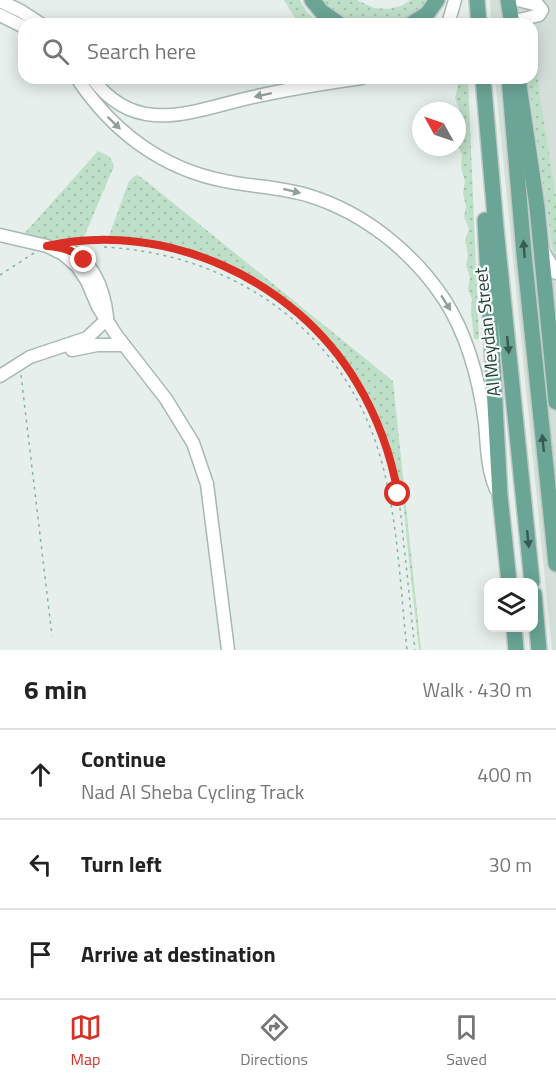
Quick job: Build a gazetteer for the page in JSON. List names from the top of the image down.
{
  "streets": {
    "main road": ["Al Meydan Street"]
  },
  "north": "top left",
  "page": {
    "search": "Search here",
    "heading": ["6 min", "Walk · 430 m"],
    "list": [
      ["Continue", "Nad Al Sheba Cycling Track", "400 m"],
      ["Turn left", "30 m"],
      "Arrive at destination"
    ],
    "nav": ["Map", "Directions", "Saved"]
  }
}
